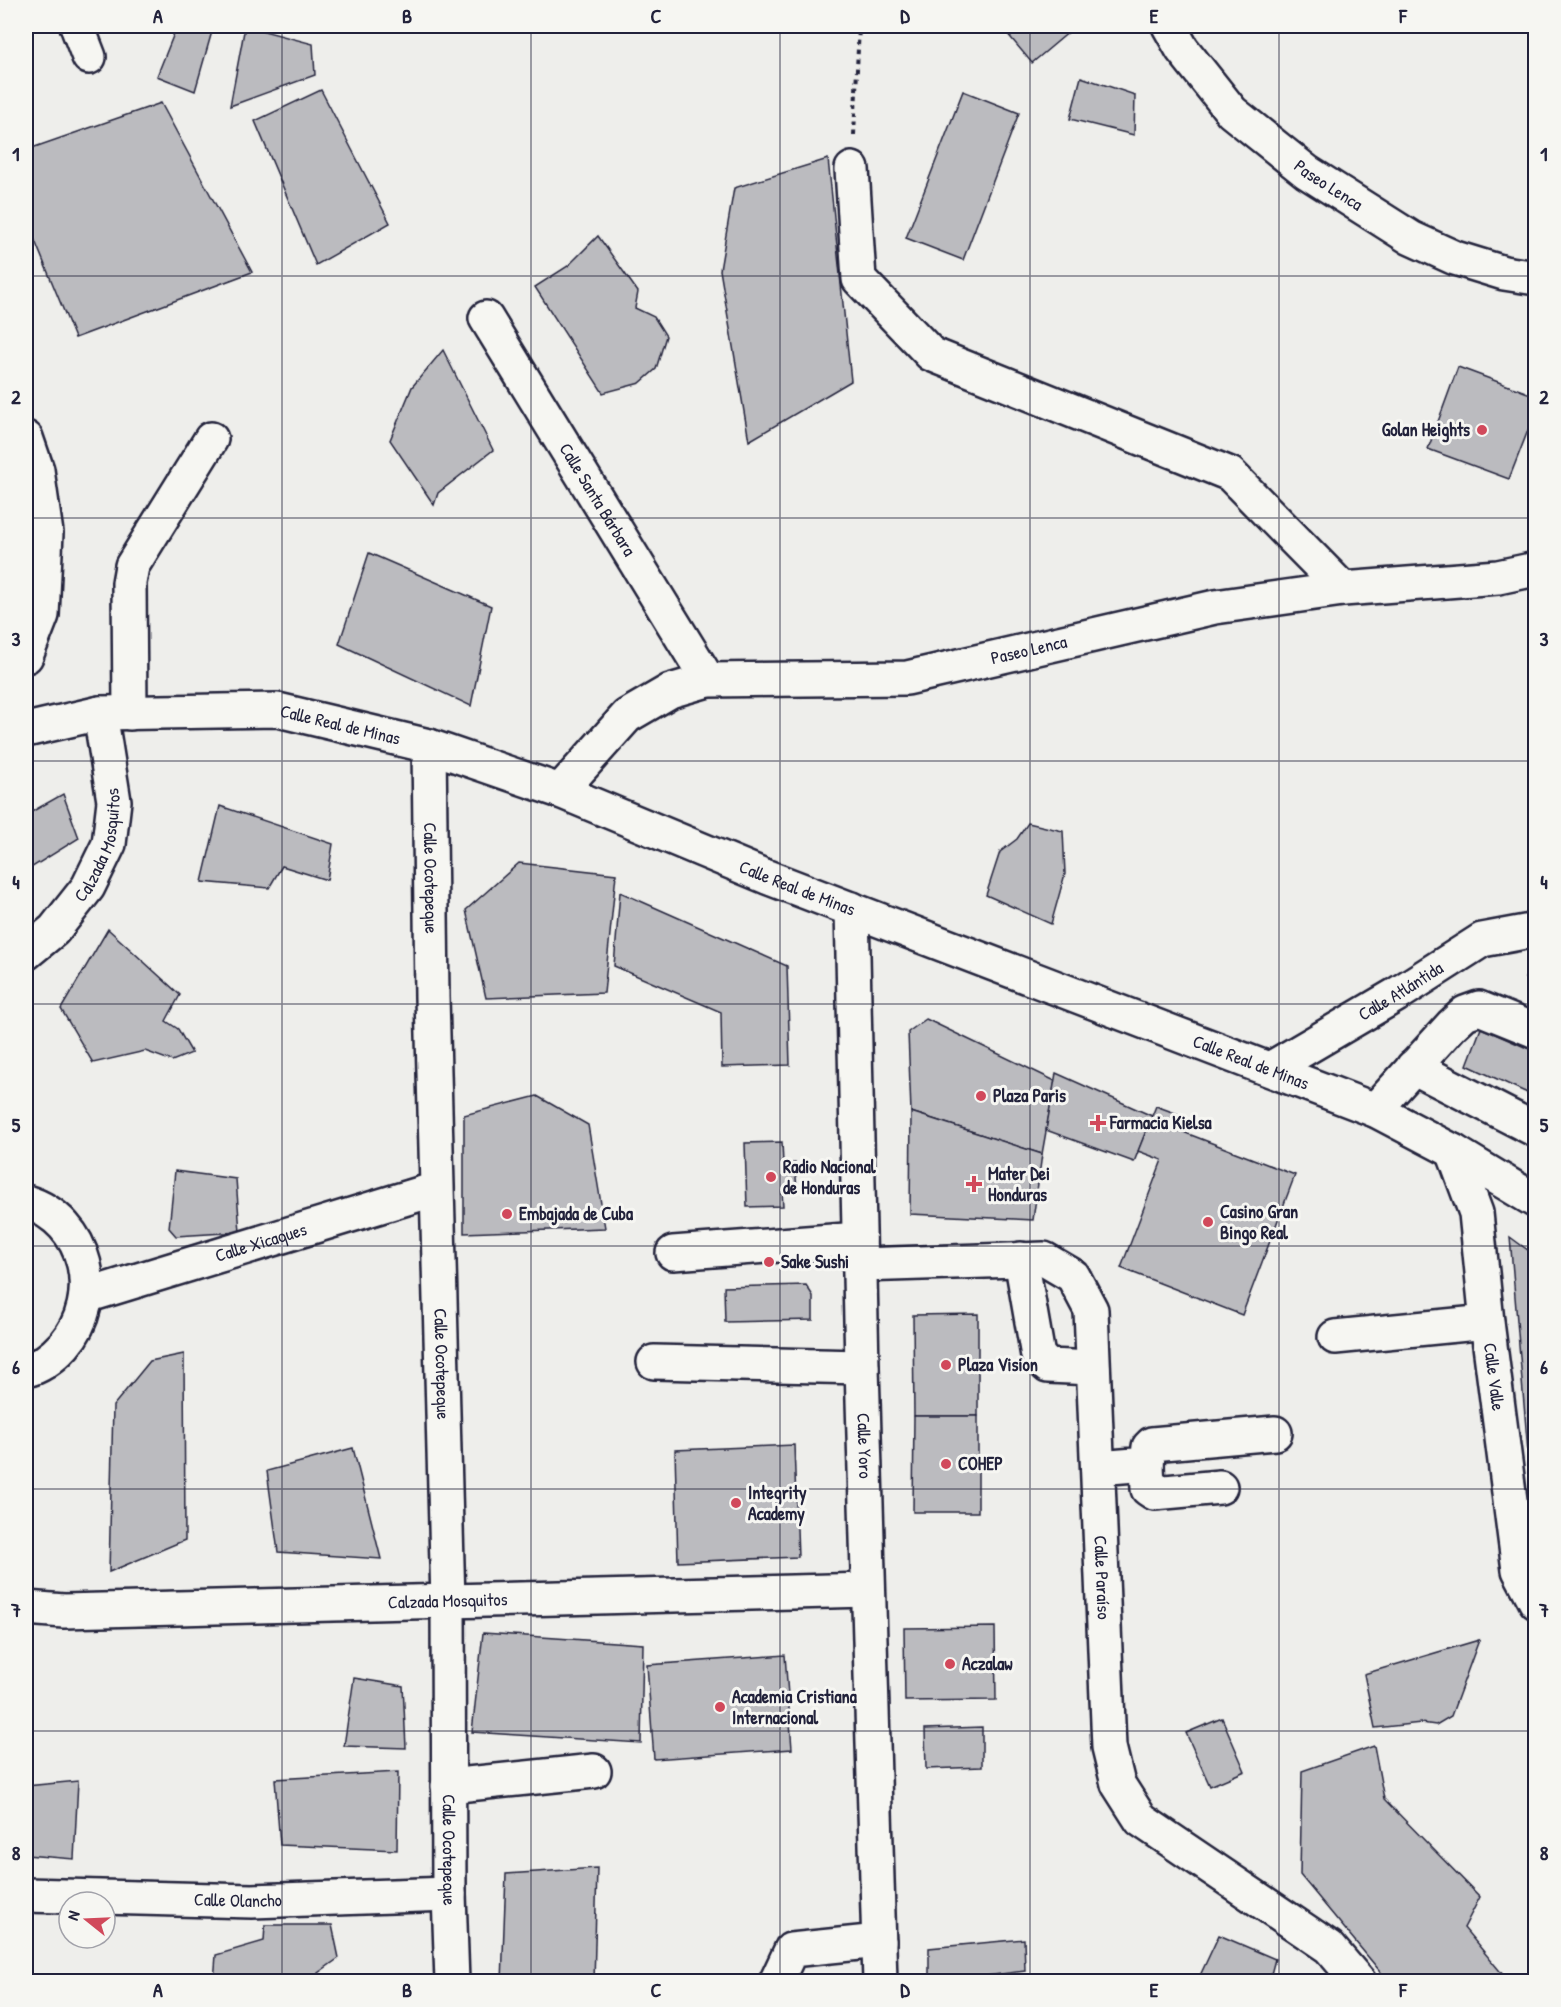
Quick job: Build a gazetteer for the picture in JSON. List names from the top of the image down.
{
  "streets": {
    "street": [
      "Paseo Lenca",
      "Calle Santa Bárbara",
      "Calle Real de Minas",
      "Calzada Mosquitos",
      "Calle Ocotepeque",
      "Calle Atlántida",
      "Calle Xicaques",
      "Calle Valle",
      "Calle Yoro",
      "Calle Paraíso",
      "Calle Olancho"
    ]
  },
  "crossings": [
    ["Paseo Lenca", "Calle Santa Bárbara"],
    ["Paseo Lenca", "Calle Real de Minas"],
    ["Calle Real de Minas", "Calzada Mosquitos"],
    ["Calle Real de Minas", "Calle Ocotepeque"],
    ["Calle Real de Minas", "Calle Atlántida"],
    ["Calle Real de Minas", "Calle Valle"],
    ["Calle Real de Minas", "Calle Yoro"],
    ["Calzada Mosquitos", "Calle Ocotepeque"],
    ["Calzada Mosquitos", "Calle Yoro"],
    ["Calle Ocotepeque", "Calle Xicaques"],
    ["Calle Ocotepeque", "Calle Olancho"],
    ["Calle Yoro", "Calle Paraíso"]
  ],
  "places": {
    "other": [
      "Golan Heights",
      "Plaza Paris",
      "Radio Nacional de Honduras",
      "Embajada de Cuba",
      "Casino Gran Bingo Real",
      "Sake Sushi",
      "Plaza Vision",
      "COHEP",
      "Integrity Academy",
      "Aczalaw",
      "Academia Cristiana Internacional"
    ],
    "health": ["Farmacia Kielsa", "Mater Dei Honduras"]
  },
  "north": "left",
  "grid": {
    "columns": [
      "A",
      "B",
      "C",
      "D",
      "E",
      "F"
    ],
    "rows": [
      "1",
      "2",
      "3",
      "4",
      "5",
      "6",
      "7",
      "8"
    ]
  }
}
